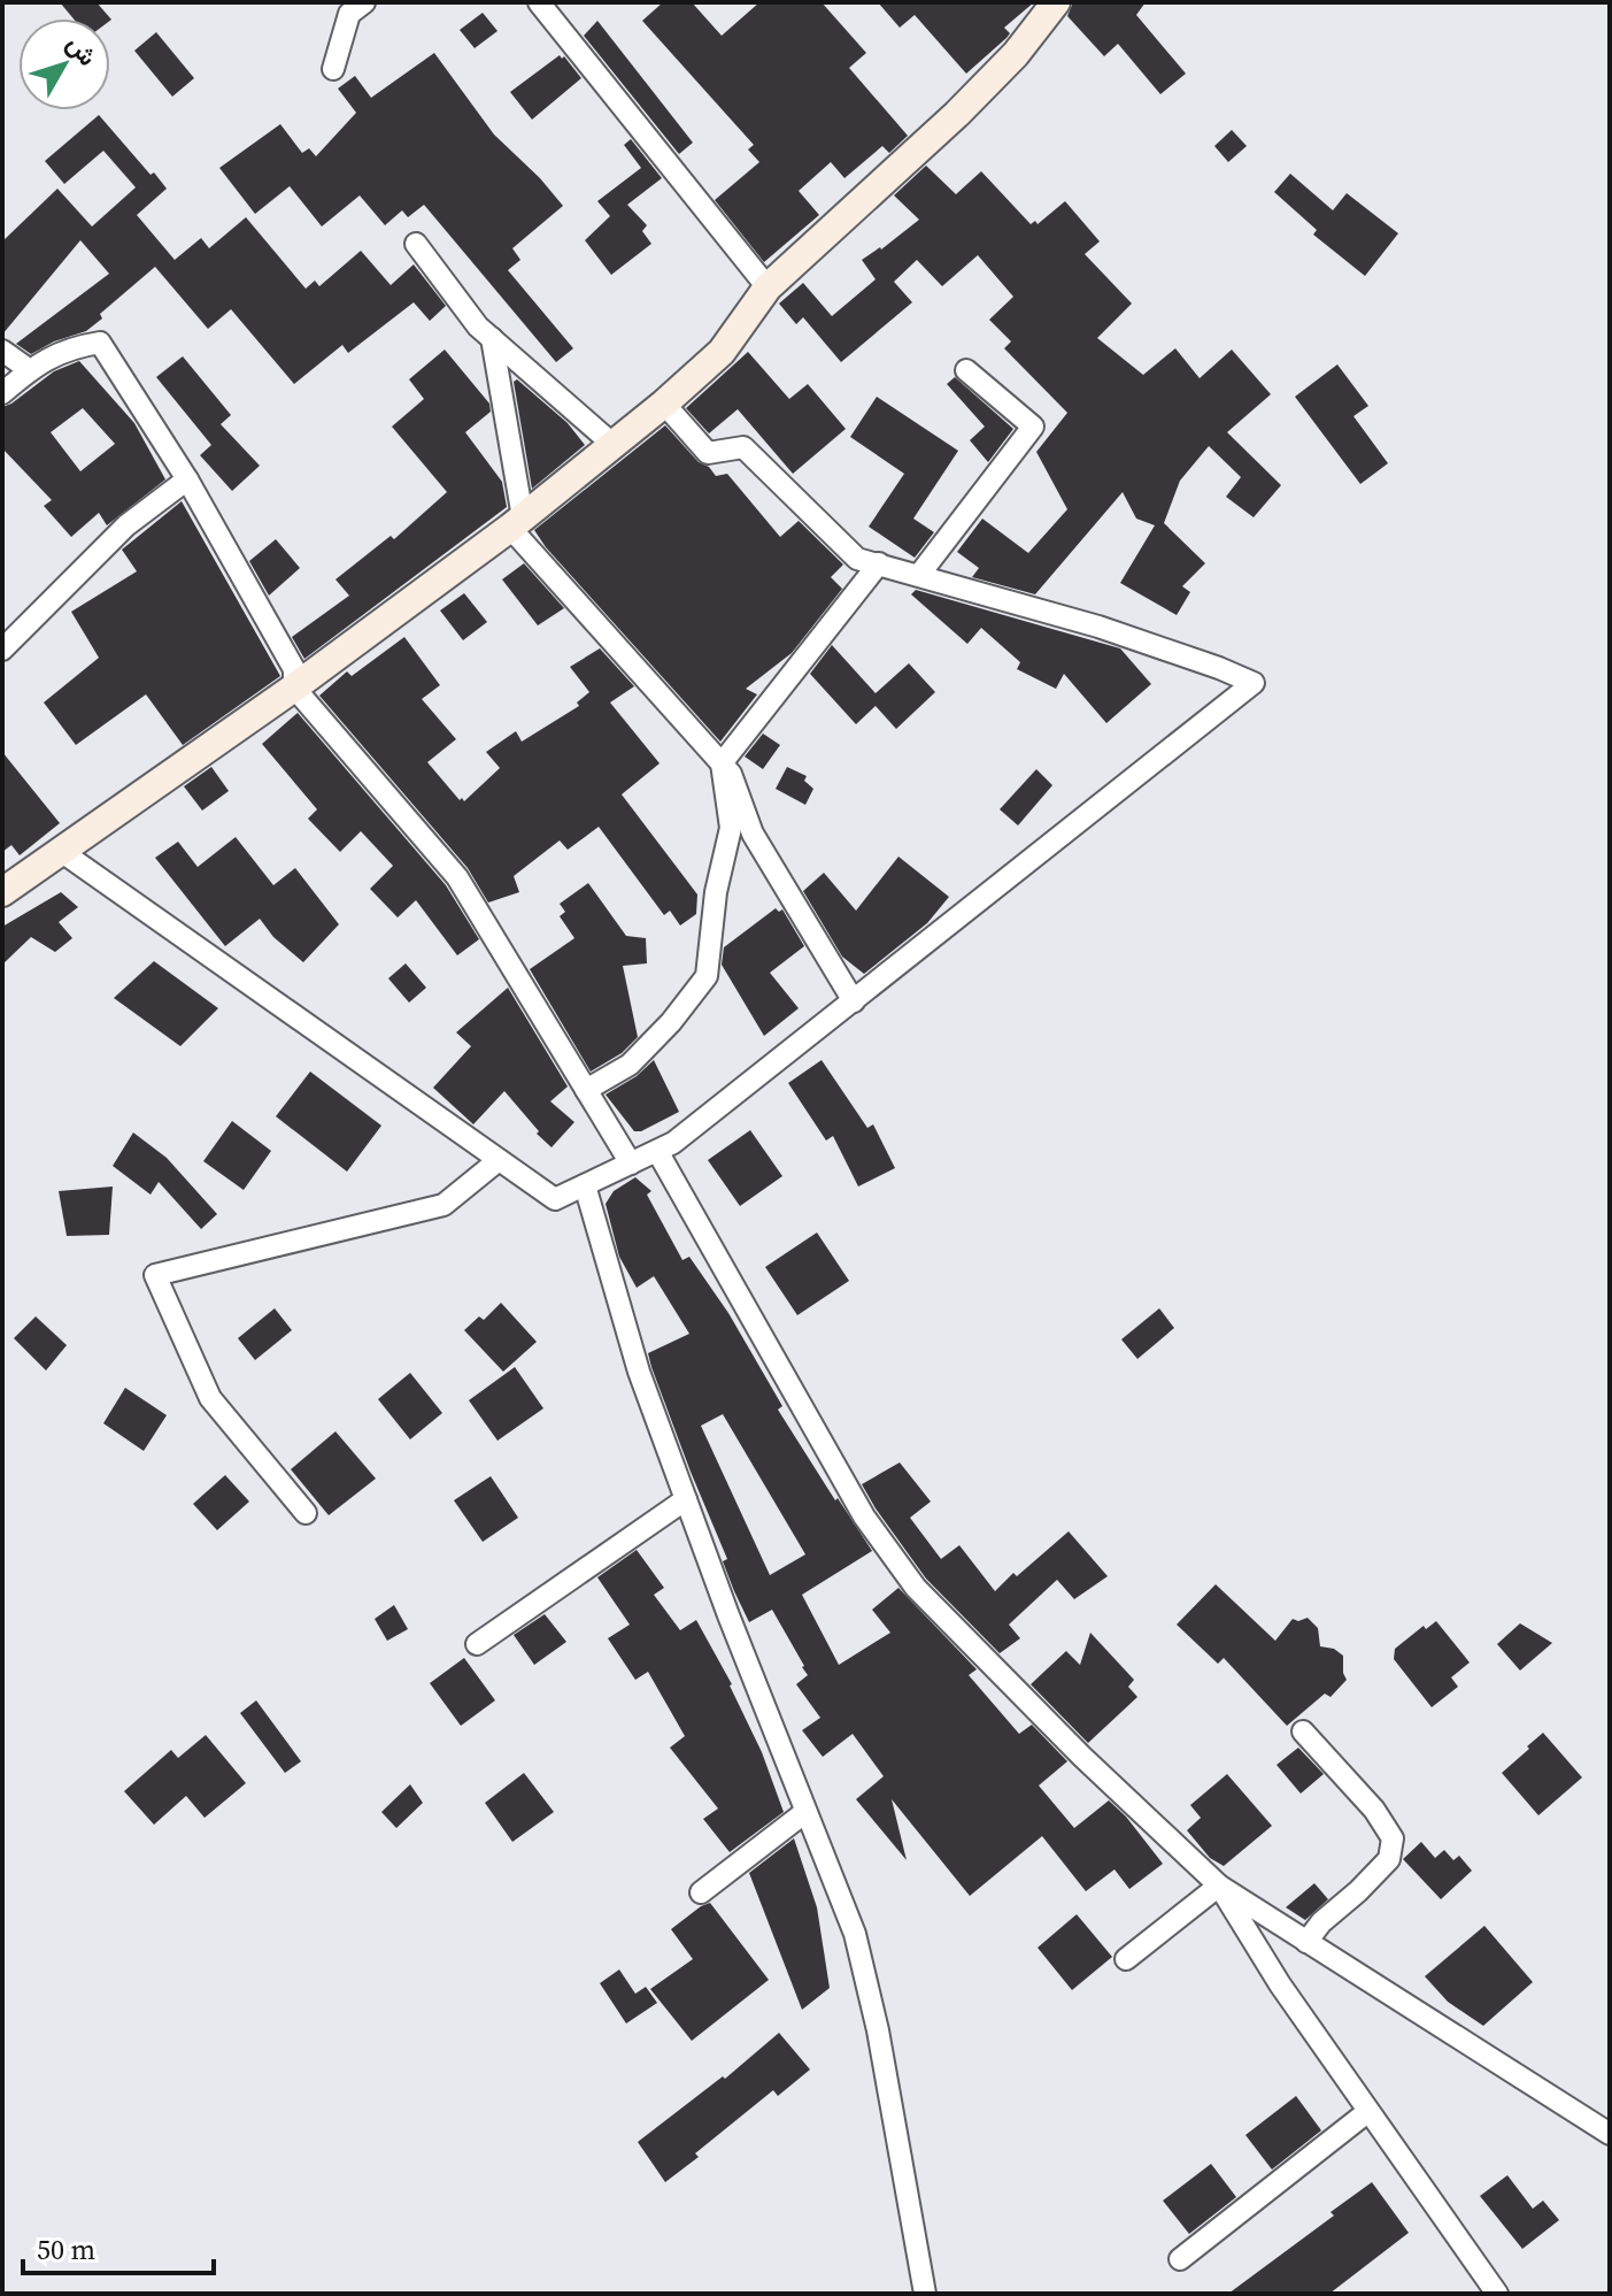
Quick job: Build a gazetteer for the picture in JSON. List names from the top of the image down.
{
  "scale_bar": "50 m",
  "north": "top right"
}
